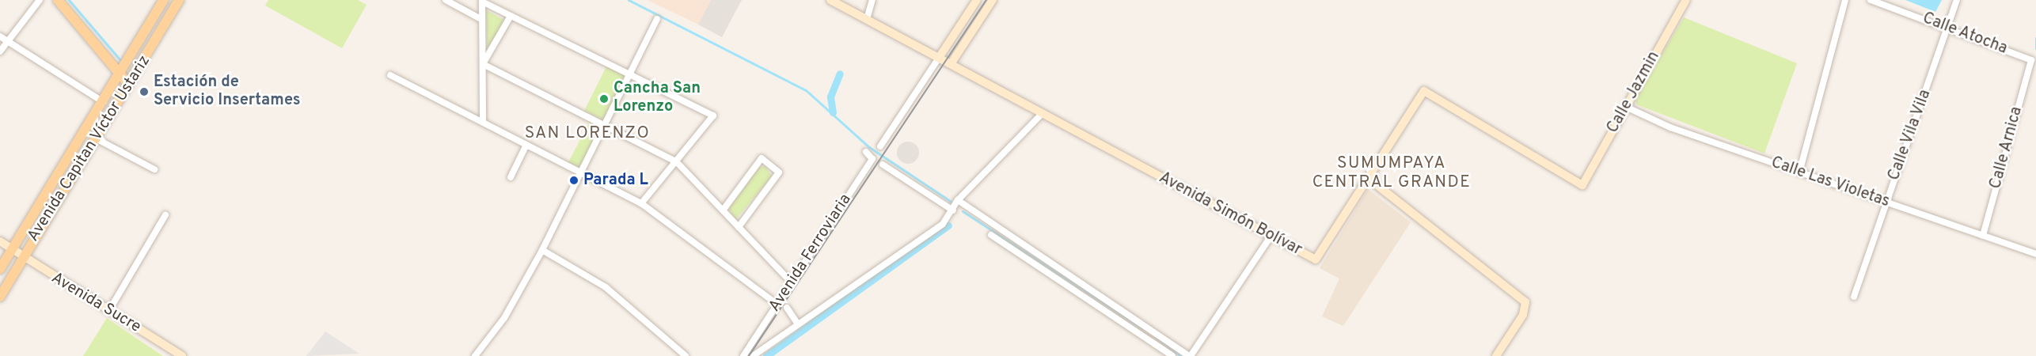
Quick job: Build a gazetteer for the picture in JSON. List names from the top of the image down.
{
  "streets": {
    "main road": ["Avenida Capitan Víctor Ustariz"],
    "street": [
      "Calle Atocha",
      "Calle Jazmin",
      "Calle Vila Vila",
      "Calle Arnica",
      "Calle Las Violetas",
      "Avenida Simón Bolívar",
      "Avenida Ferroviaria",
      "Avenida Sucre"
    ]
  },
  "crossings": [
    ["Calle Atocha", "Calle Vila Vila"],
    ["Calle Atocha", "Calle Arnica"],
    ["Calle Jazmin", "Calle Las Violetas"],
    ["Calle Jazmin", "Avenida Simón Bolívar"],
    ["Calle Vila Vila", "Calle Las Violetas"],
    ["Calle Arnica", "Calle Las Violetas"],
    ["Avenida Capitan Víctor Ustariz", "Avenida Sucre"]
  ],
  "districts": ["SAN LORENZO", "SUMUMPAYA CENTRAL GRANDE"],
  "places": ["Estación de Servicio Insertames", "Cancha San Lorenzo", "Parada L"]
}
